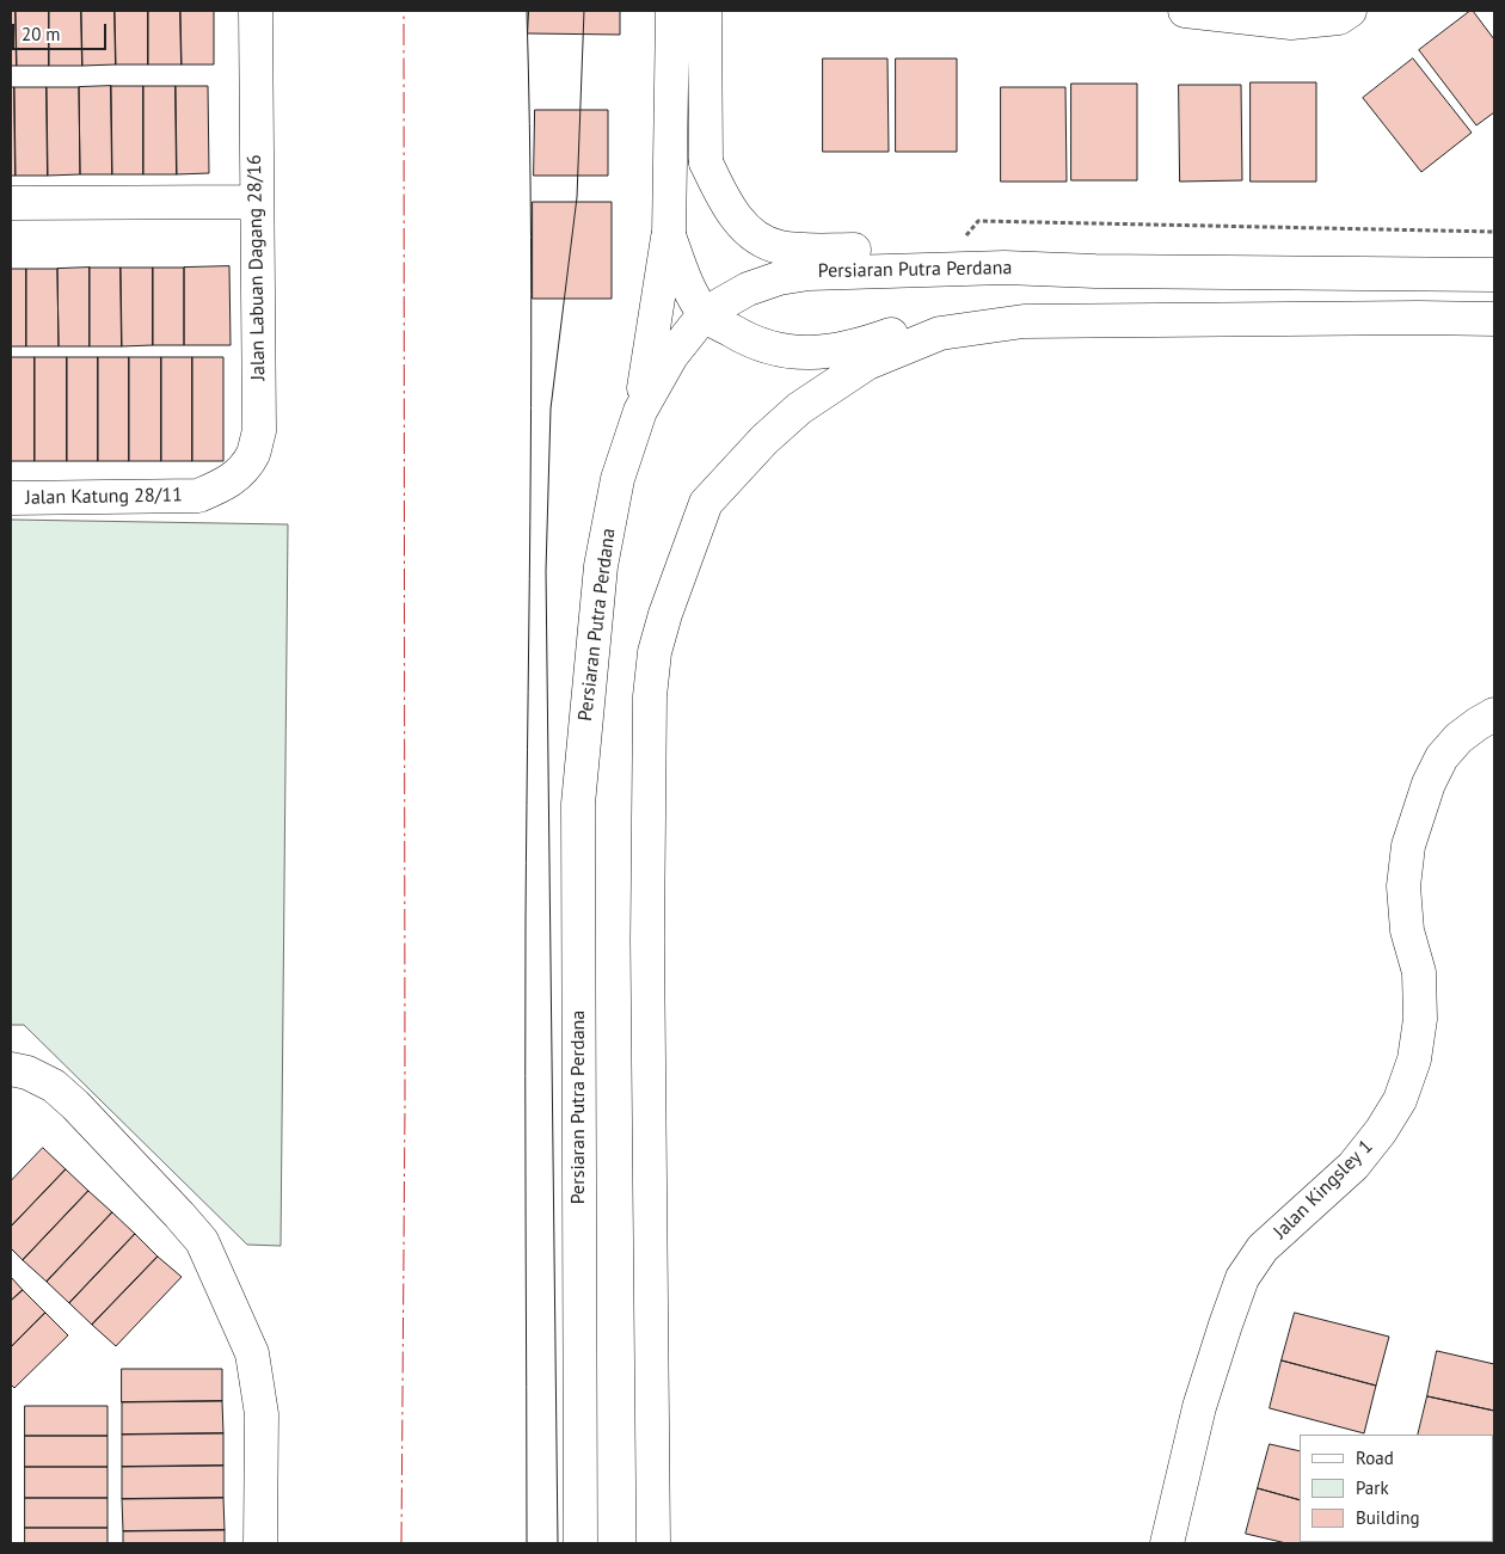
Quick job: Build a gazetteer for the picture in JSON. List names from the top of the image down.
{
  "streets": {
    "main road": [
      "Jalan Labuan Dagang 28/16",
      "Persiaran Putra Perdana",
      "Jalan Katung 28/11",
      "Jalan Kingsley 1"
    ]
  },
  "crossings": [
    ["Jalan Labuan Dagang 28/16", "Jalan Katung 28/11"]
  ],
  "legend": ["Road", "Park", "Building"],
  "scale_bar": "20 m"
}
